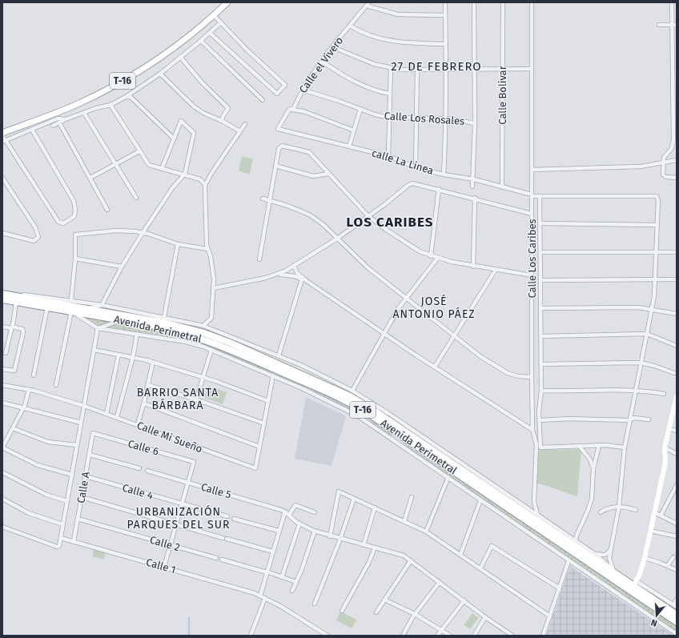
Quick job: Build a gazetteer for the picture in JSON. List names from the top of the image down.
{
  "streets": {
    "highway": ["T-16", "Avenida Perimetral"],
    "street": [
      "Calle el Vivero",
      "Calle Bolivar",
      "Calle Los Rosales",
      "calle La Linea",
      "Calle Los Caribes",
      "Calle Mi Sueño",
      "Calle 6",
      "Calle A",
      "Calle 5",
      "Calle 4",
      "Calle 2",
      "Calle 1"
    ]
  },
  "crossings": [
    ["Calle el Vivero", "Calle Los Rosales"],
    ["Calle el Vivero", "calle La Linea"],
    ["Calle Bolivar", "calle La Linea"],
    ["calle La Linea", "Calle Los Caribes"],
    ["Calle 6", "Calle A"],
    ["Calle 6", "Calle 5"],
    ["Calle A", "Calle 4"],
    ["Calle A", "Calle 2"],
    ["Calle A", "Calle 1"]
  ],
  "districts": [
    "27 DE FEBRERO",
    "LOS CARIBES",
    "JOSÉ ANTONIO PÁEZ",
    "BARRIO SANTA BÁRBARA",
    "URBANIZACIÓN PARQUES DEL SUR"
  ],
  "north": "bottom"
}
